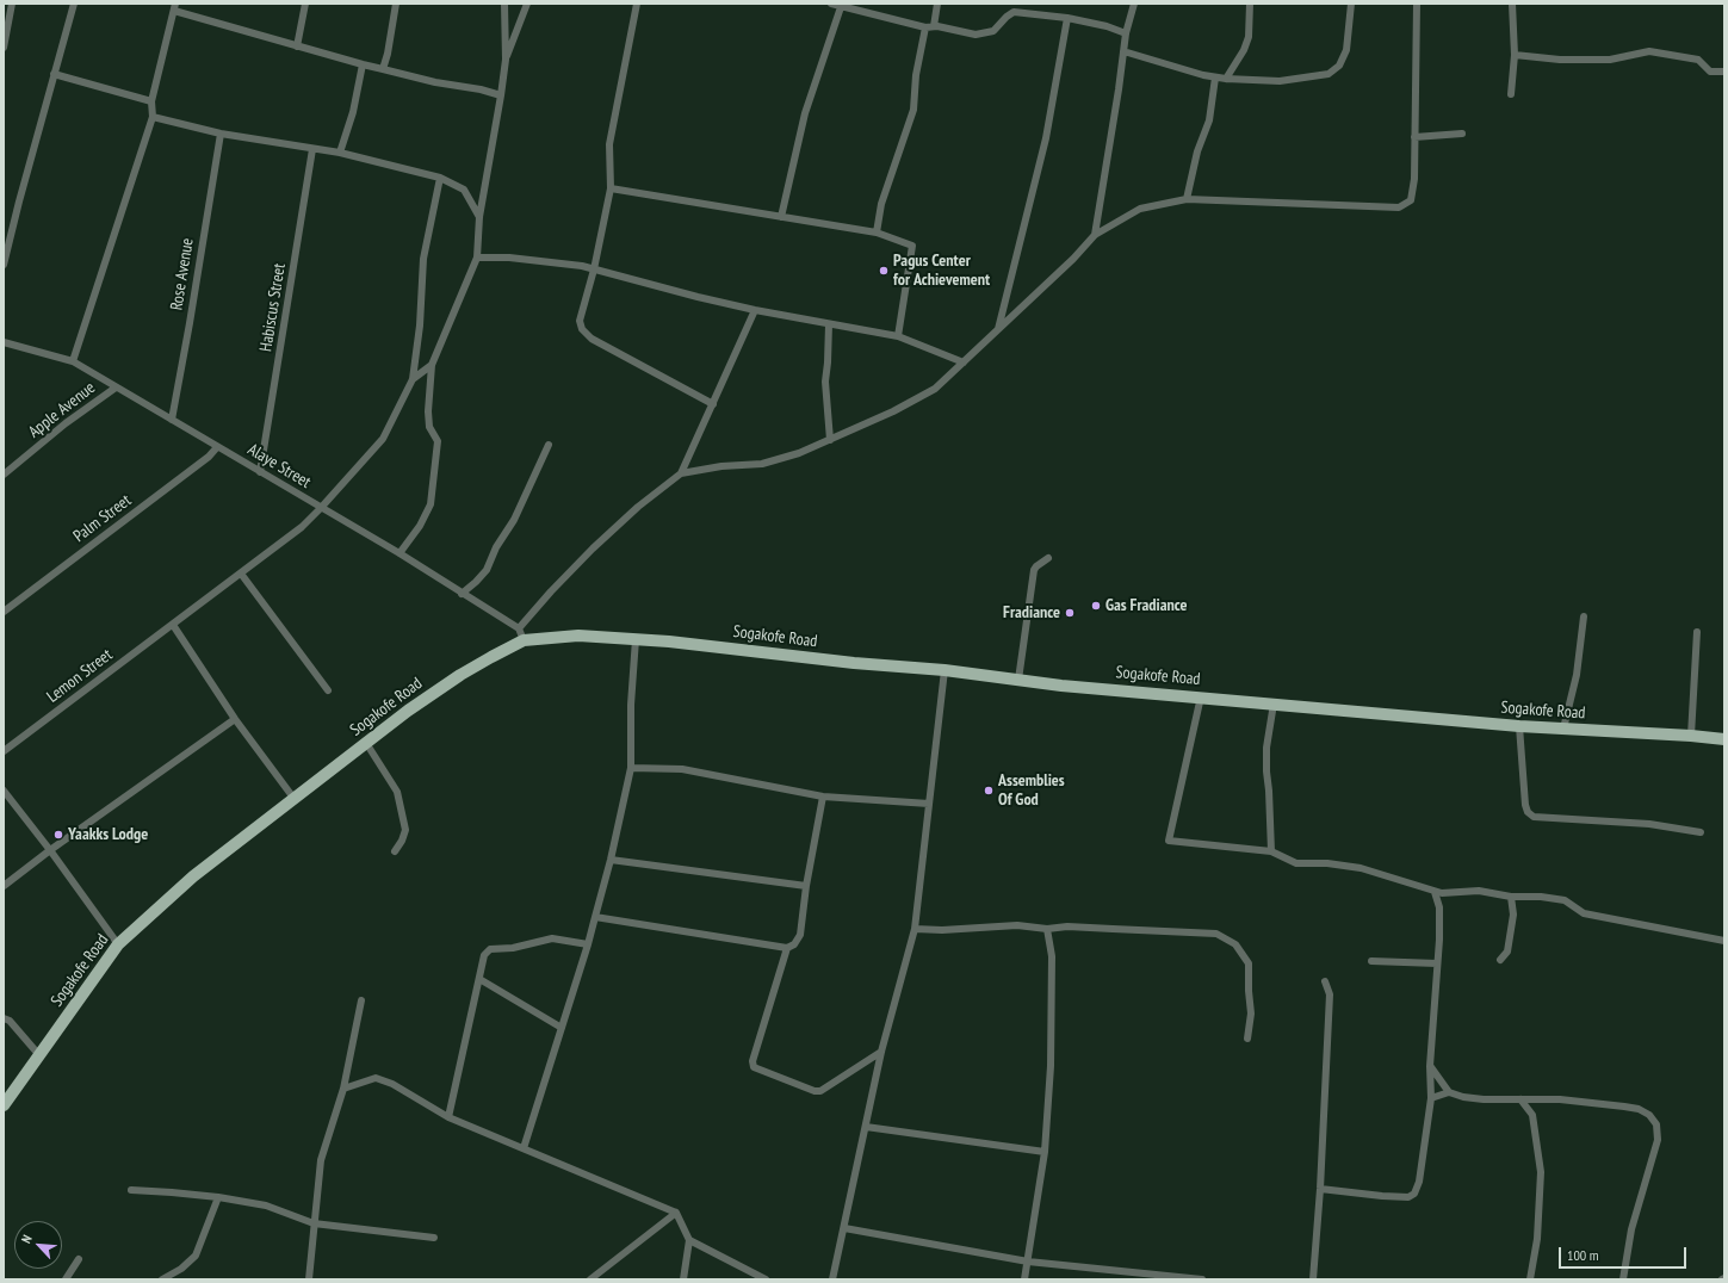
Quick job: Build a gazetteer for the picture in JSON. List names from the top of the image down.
{
  "streets": {
    "main road": ["Sogakofe Road"],
    "street": [
      "Rose Avenue",
      "Habiscus Street",
      "Apple Avenue",
      "Alaye Street",
      "Palm Street",
      "Lemon Street"
    ]
  },
  "crossings": [
    ["Rose Avenue", "Alaye Street"],
    ["Habiscus Street", "Alaye Street"],
    ["Apple Avenue", "Alaye Street"],
    ["Alaye Street", "Palm Street"],
    ["Alaye Street", "Lemon Street"]
  ],
  "places": [
    "Pagus Center for Achievement",
    "Gas Fradiance",
    "Fradiance",
    "Assemblies Of God",
    "Yaakks Lodge"
  ],
  "scale_bar": "100 m",
  "north": "top left"
}
